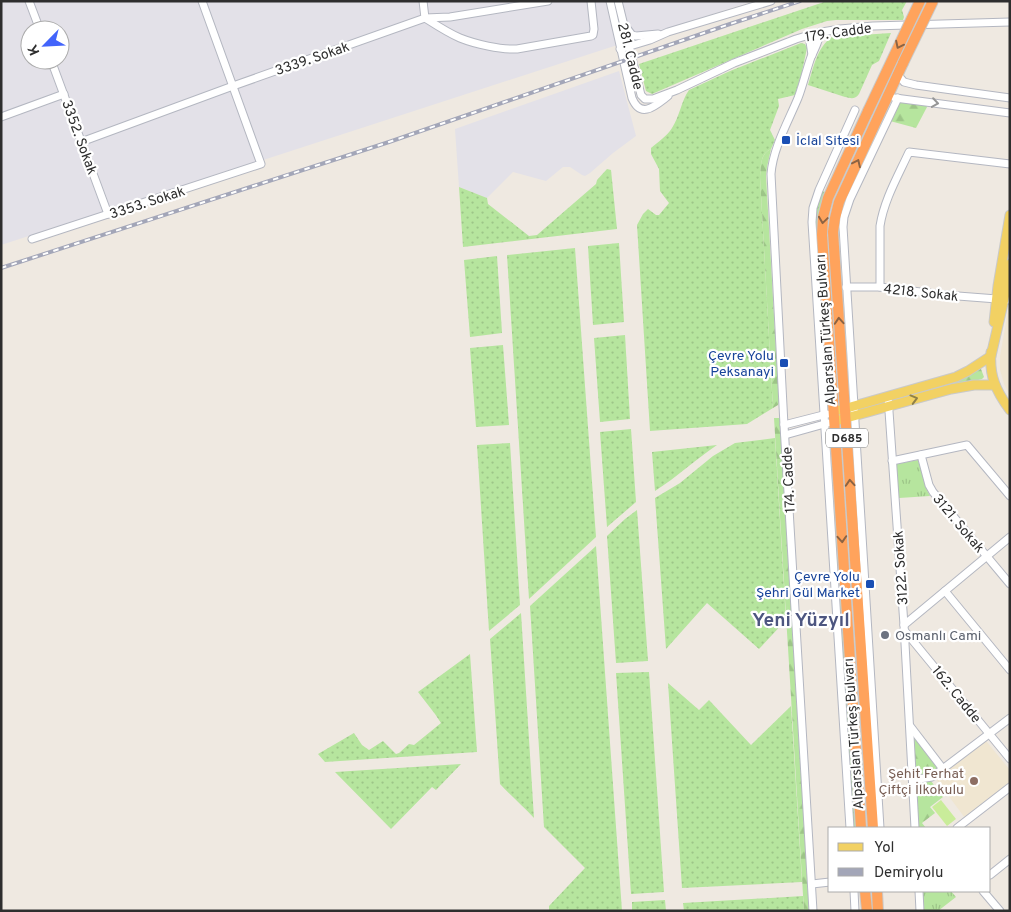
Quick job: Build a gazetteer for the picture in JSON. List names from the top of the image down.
{
  "streets": {
    "highway": ["Alparslan Türkeş Bulvarı", "D685"],
    "street": [
      "179. Cadde",
      "281. Cadde",
      "3339. Sokak",
      "3352. Sokak",
      "3353. Sokak",
      "4218. Sokak",
      "174. Cadde",
      "3121. Sokak",
      "3122. Sokak",
      "162. Cadde"
    ]
  },
  "crossings": [
    ["179. Cadde", "281. Cadde"],
    ["179. Cadde", "174. Cadde"],
    ["3339. Sokak", "3352. Sokak"],
    ["3339. Sokak", "3353. Sokak"],
    ["3352. Sokak", "3353. Sokak"],
    ["3122. Sokak", "162. Cadde"]
  ],
  "districts": ["Yeni Yüzyıl"],
  "places": {
    "transit": ["İclal Sitesi", "Çevre Yolu Peksanayi", "Çevre Yolu Şehri Gül Market"],
    "other": ["Osmanlı Cami", "Şehit Ferhat Çiftçi İlkokulu"]
  },
  "legend": ["Yol", "Demiryolu"],
  "north": "bottom left"
}
